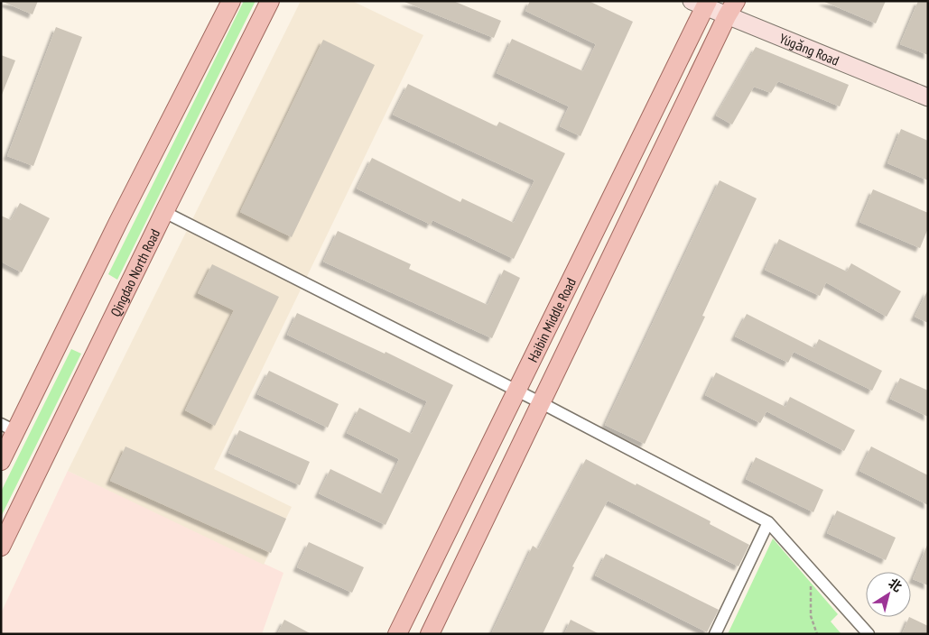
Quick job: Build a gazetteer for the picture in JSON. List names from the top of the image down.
{
  "streets": {
    "main road": ["Qingdao North Road", "Haibin Middle Road"],
    "street": ["Yúgǎng Road"]
  },
  "crossings": [
    ["Yúgǎng Road", "Haibin Middle Road"]
  ],
  "north": "top right"
}
